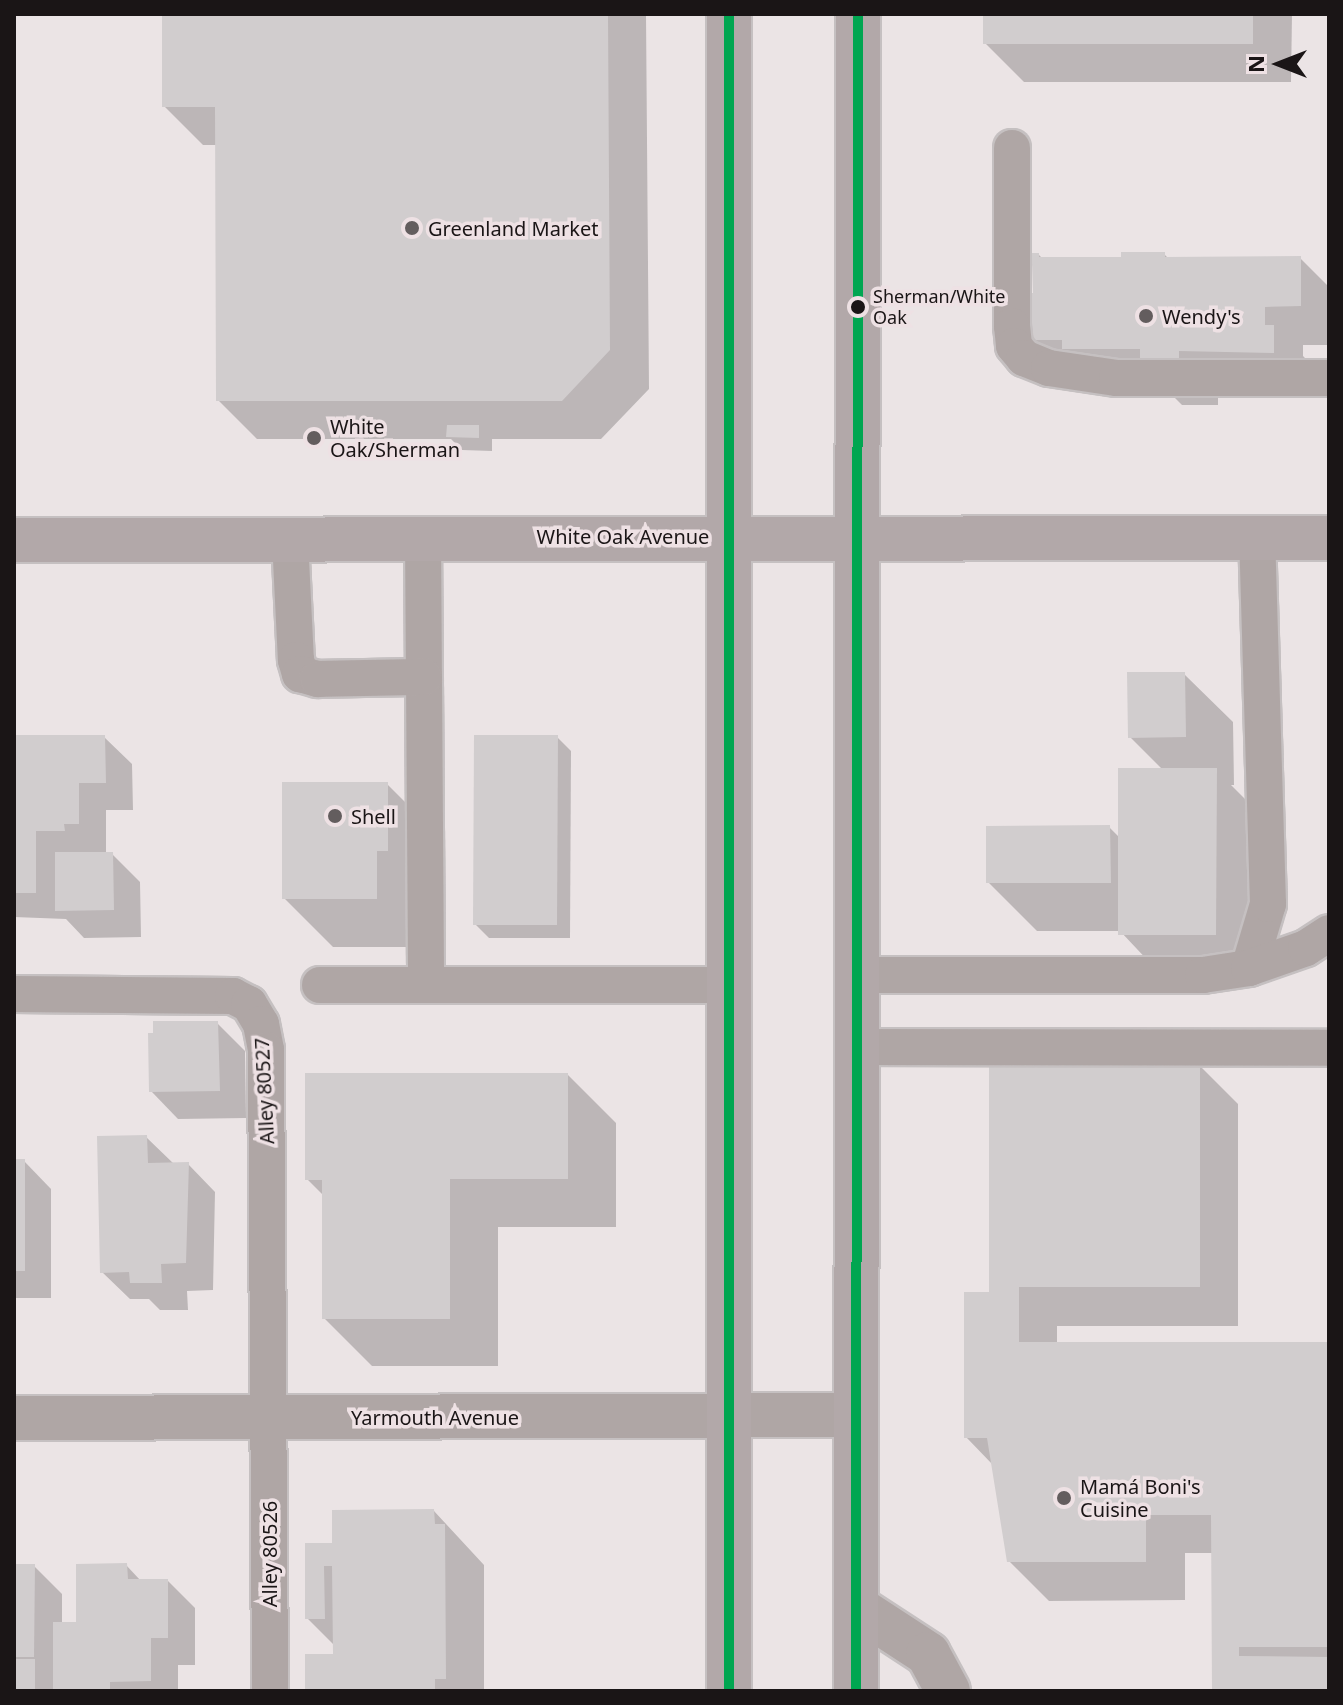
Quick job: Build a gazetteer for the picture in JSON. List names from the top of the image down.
{
  "streets": {
    "main road": ["White Oak Avenue"],
    "street": ["Yarmouth Avenue"],
    "lane": ["Alley 80527", "Alley 80526"]
  },
  "crossings": [
    ["Alley 80527", "Yarmouth Avenue"],
    ["Alley 80527", "Alley 80526"],
    ["Yarmouth Avenue", "Alley 80526"]
  ],
  "places": [
    "Greenland Market",
    "Sherman/White Oak",
    "Wendy's",
    "White Oak/Sherman",
    "Shell",
    "Mamá Boni's Cuisine"
  ],
  "north": "left"
}
